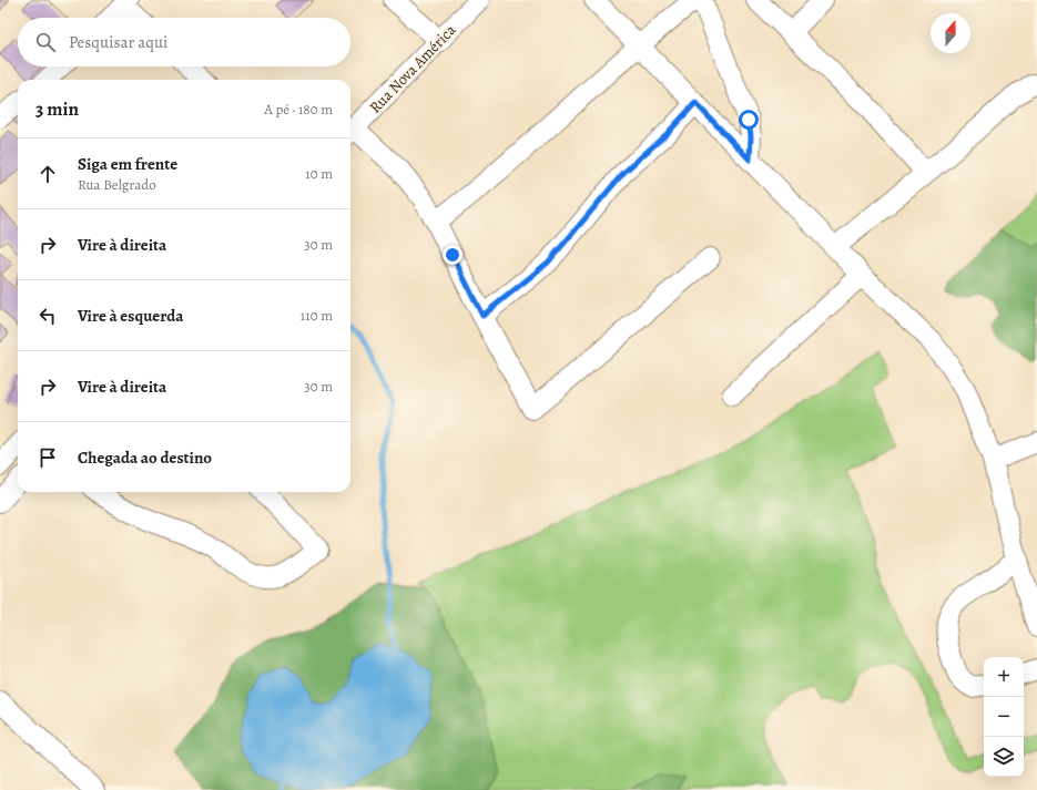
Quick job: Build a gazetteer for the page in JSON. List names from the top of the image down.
{
  "streets": {
    "street": ["Rua Nova América"]
  },
  "north": "top",
  "page": {
    "search": "Pesquisar aqui",
    "heading": ["3 min", "A pé · 180 m"],
    "list": [
      ["Siga em frente", "Rua Belgrado", "10 m"],
      ["Vire à direita", "30 m"],
      ["Vire à esquerda", "110 m"],
      ["Vire à direita", "30 m"],
      "Chegada ao destino"
    ],
    "map_buttons": ["+", "−"]
  }
}
